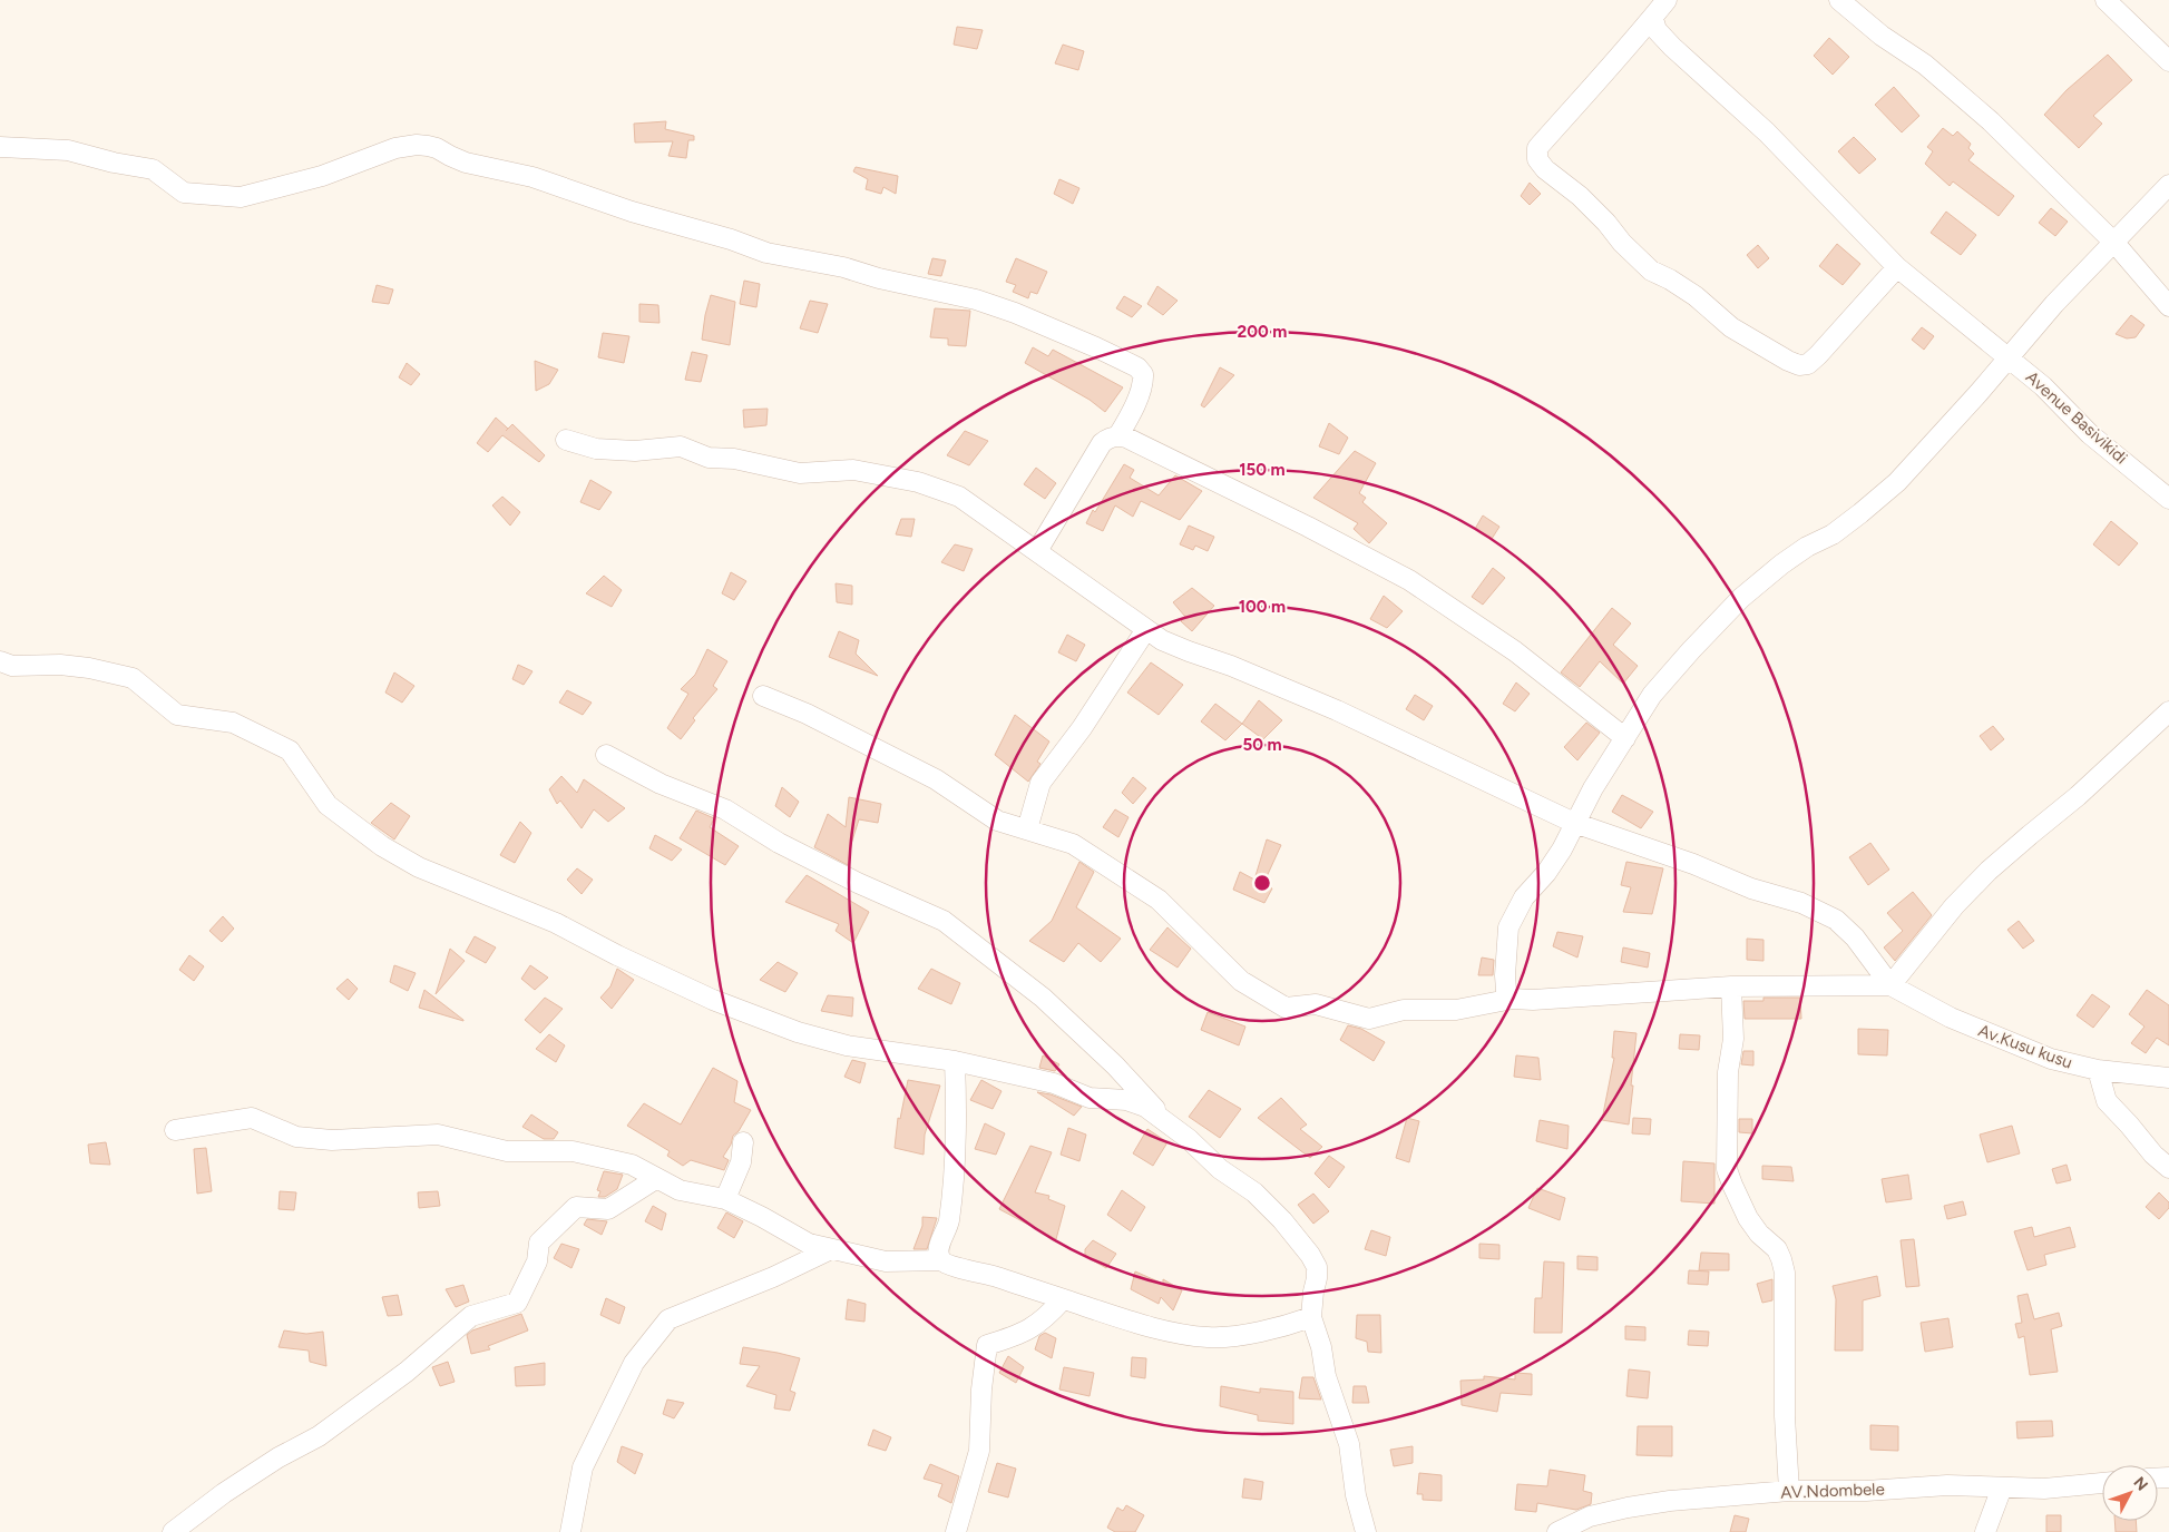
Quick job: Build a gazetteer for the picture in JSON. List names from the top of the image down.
{
  "streets": {
    "street": ["Avenue Basivikidi", "Av.Kusu kusu", "AV.Ndombele"]
  },
  "north": "top right",
  "rings": [
    "200 m",
    "150 m",
    "100 m",
    "50 m"
  ]
}
